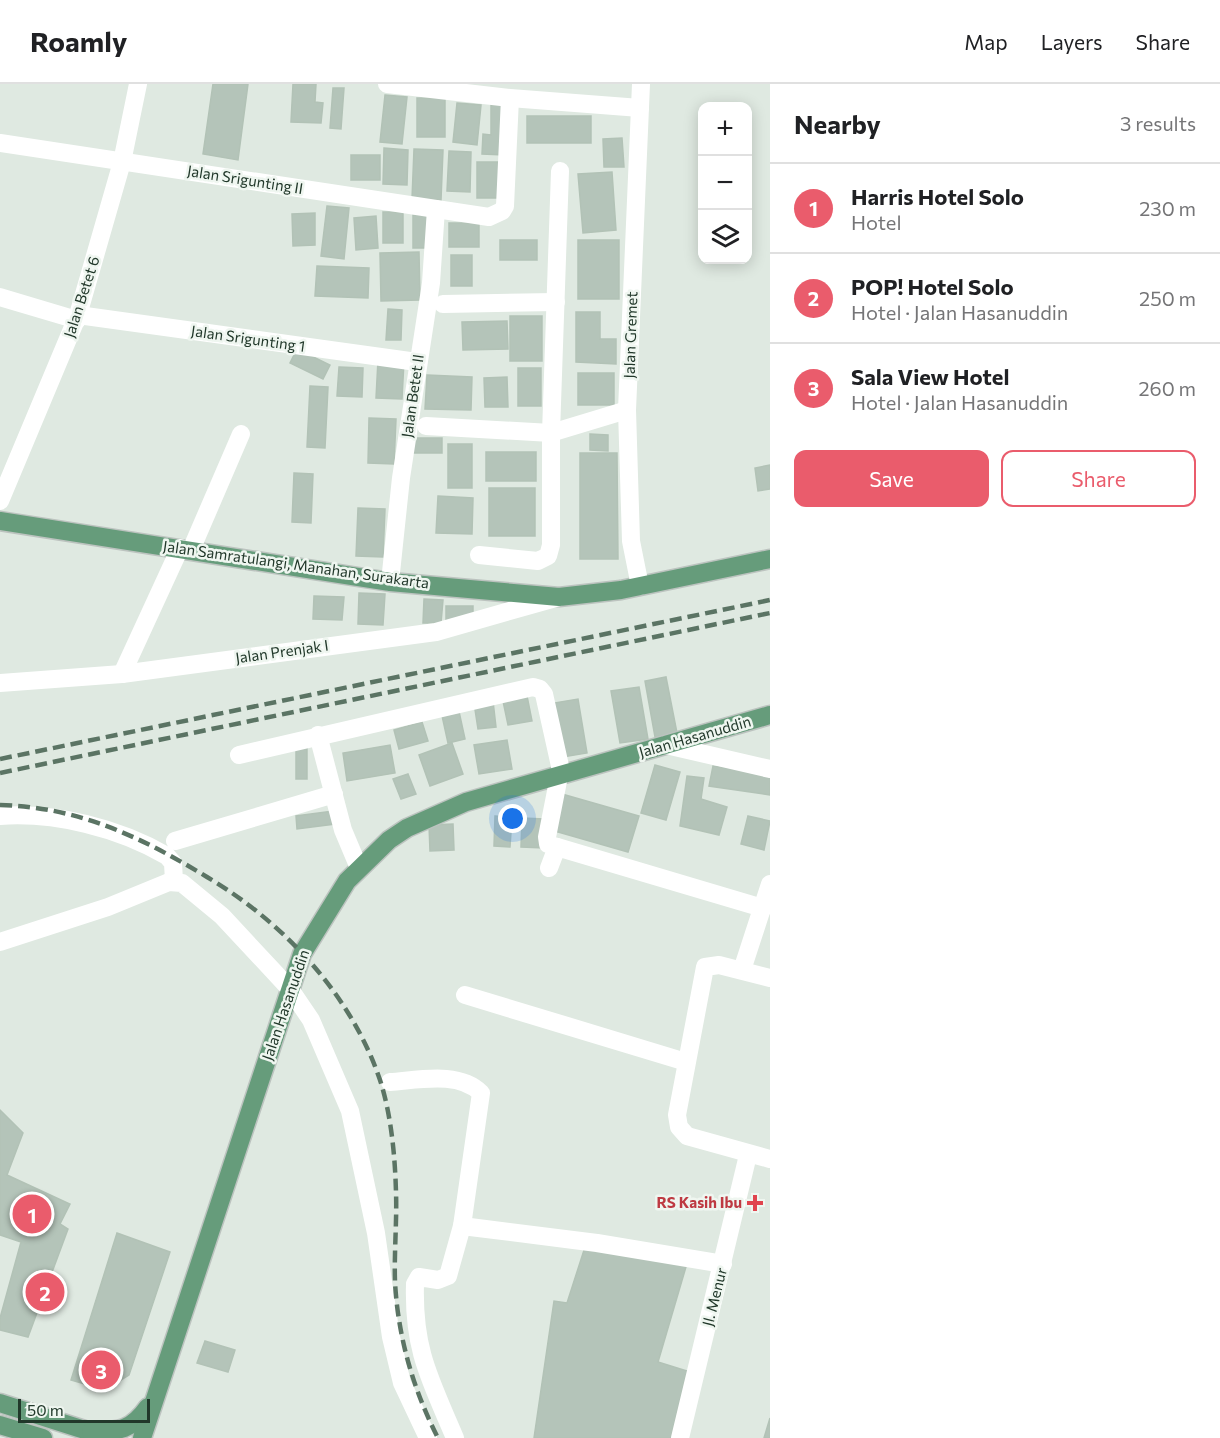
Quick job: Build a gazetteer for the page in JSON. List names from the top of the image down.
{
  "streets": {
    "main road": ["Jalan Samratulangi, Manahan, Surakarta", "Jalan Hasanuddin"],
    "street": [
      "Jalan Srigunting II",
      "Jalan Betet 6",
      "Jalan Gremet",
      "Jalan Srigunting 1",
      "Jalan Betet II",
      "Jalan Prenjak I",
      "Jl. Menur"
    ]
  },
  "crossings": [
    ["Jalan Srigunting II", "Jalan Betet 6"],
    ["Jalan Srigunting II", "Jalan Betet II"],
    ["Jalan Betet 6", "Jalan Srigunting 1"],
    ["Jalan Gremet", "Jalan Samratulangi, Manahan, Surakarta"],
    ["Jalan Srigunting 1", "Jalan Betet II"],
    ["Jalan Betet II", "Jalan Samratulangi, Manahan, Surakarta"],
    ["Jalan Samratulangi, Manahan, Surakarta", "Jalan Prenjak I"]
  ],
  "places": {
    "health": ["RS Kasih Ibu"]
  },
  "scale_bar": "50 m",
  "page": {
    "header": "Roamly",
    "nav": ["Map", "Layers", "Share"],
    "heading": ["Nearby", "3 results"],
    "map_buttons": ["+", "−"],
    "list": [
      {
        "mark": "1",
        "name": "Harris Hotel Solo",
        "note": "Hotel",
        "value": "230 m"
      },
      {
        "mark": "2",
        "name": "POP! Hotel Solo",
        "note": "Hotel · Jalan Hasanuddin",
        "value": "250 m"
      },
      {
        "mark": "3",
        "name": "Sala View Hotel",
        "note": "Hotel · Jalan Hasanuddin",
        "value": "260 m"
      }
    ],
    "buttons": ["Save", "Share"],
    "pins": ["1", "2", "3"],
    "scale": "50 m"
  }
}
